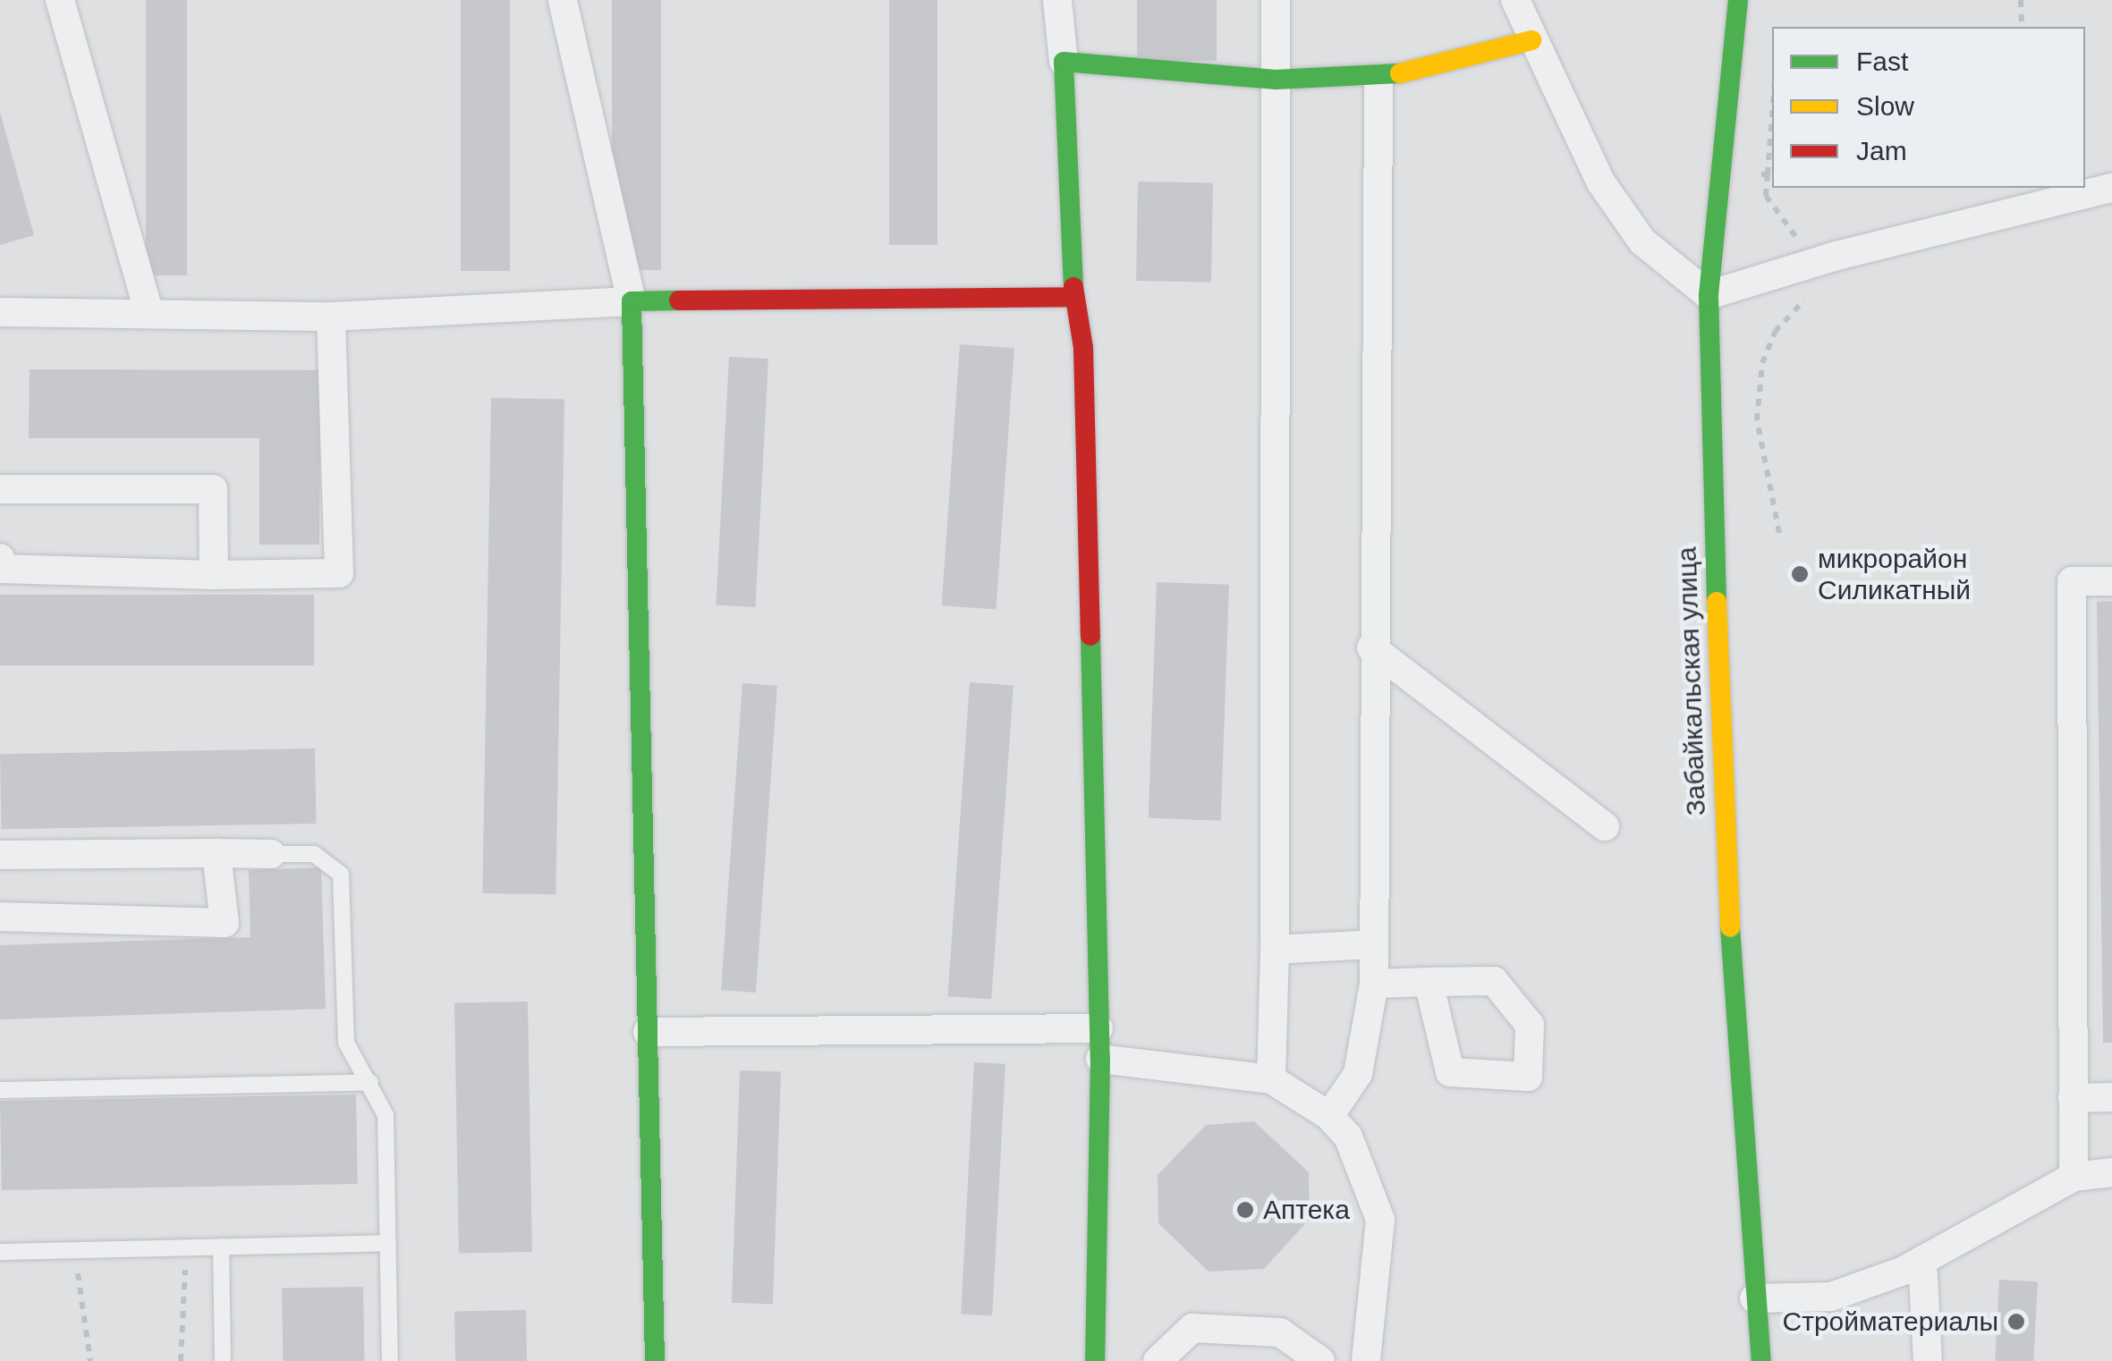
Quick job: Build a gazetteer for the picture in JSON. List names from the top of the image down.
{
  "streets": {
    "street": ["Забайкальская улица"]
  },
  "places": ["микрорайон Силикатный", "Аптека", "Стройматериалы"],
  "legend": ["Fast", "Slow", "Jam"]
}
